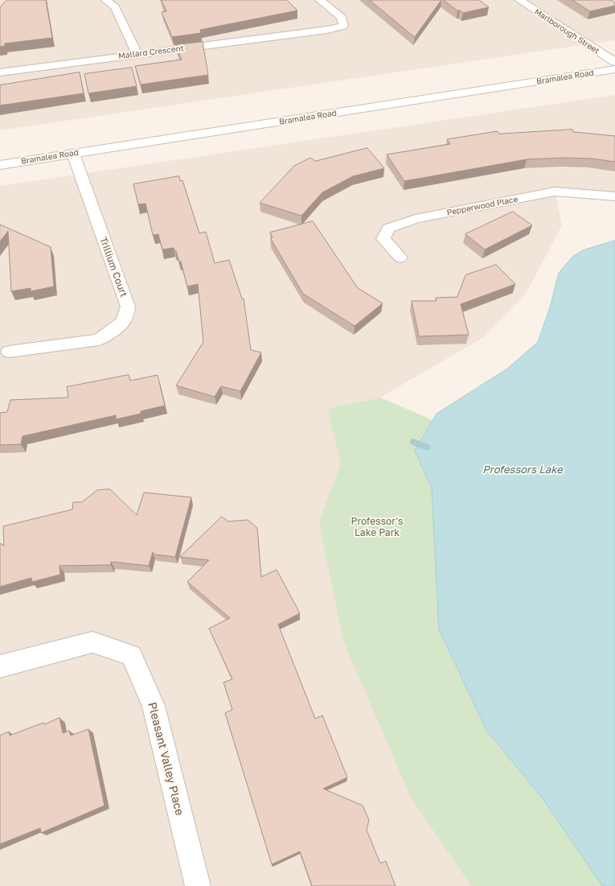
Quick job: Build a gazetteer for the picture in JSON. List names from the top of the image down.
{
  "streets": {
    "street": [
      "Marlborough Street",
      "Mallard Crescent",
      "Bramalea Road",
      "Pepperwood Place",
      "Trillium Court",
      "Pleasant Valley Place"
    ]
  },
  "crossings": [
    ["Bramalea Road", "Trillium Court"]
  ],
  "water": ["Professors Lake"],
  "parks": ["Professor's Lake Park"]
}
